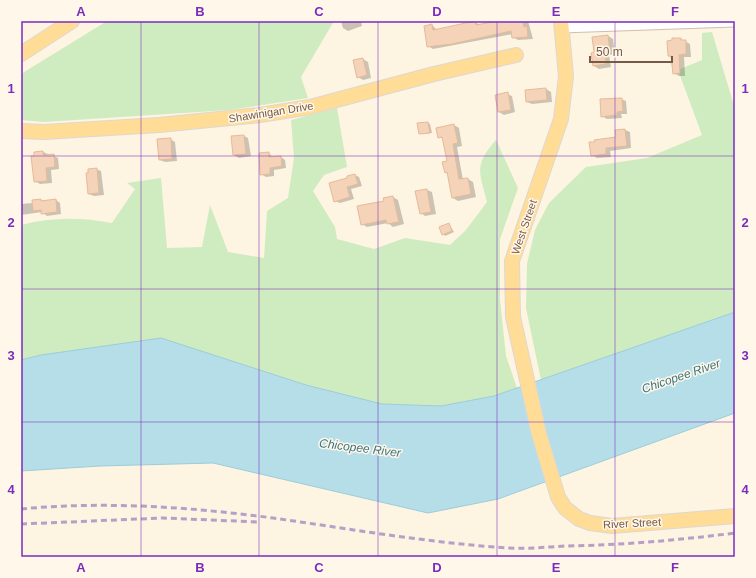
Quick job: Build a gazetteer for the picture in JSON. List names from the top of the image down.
{
  "streets": {
    "main road": ["Shawinigan Drive", "West Street", "River Street"]
  },
  "crossings": [
    ["West Street", "River Street"]
  ],
  "water": ["Chicopee River"],
  "scale_bar": "50 m",
  "grid": {
    "columns": [
      "A",
      "B",
      "C",
      "D",
      "E",
      "F"
    ],
    "rows": [
      "1",
      "2",
      "3",
      "4"
    ]
  }
}
